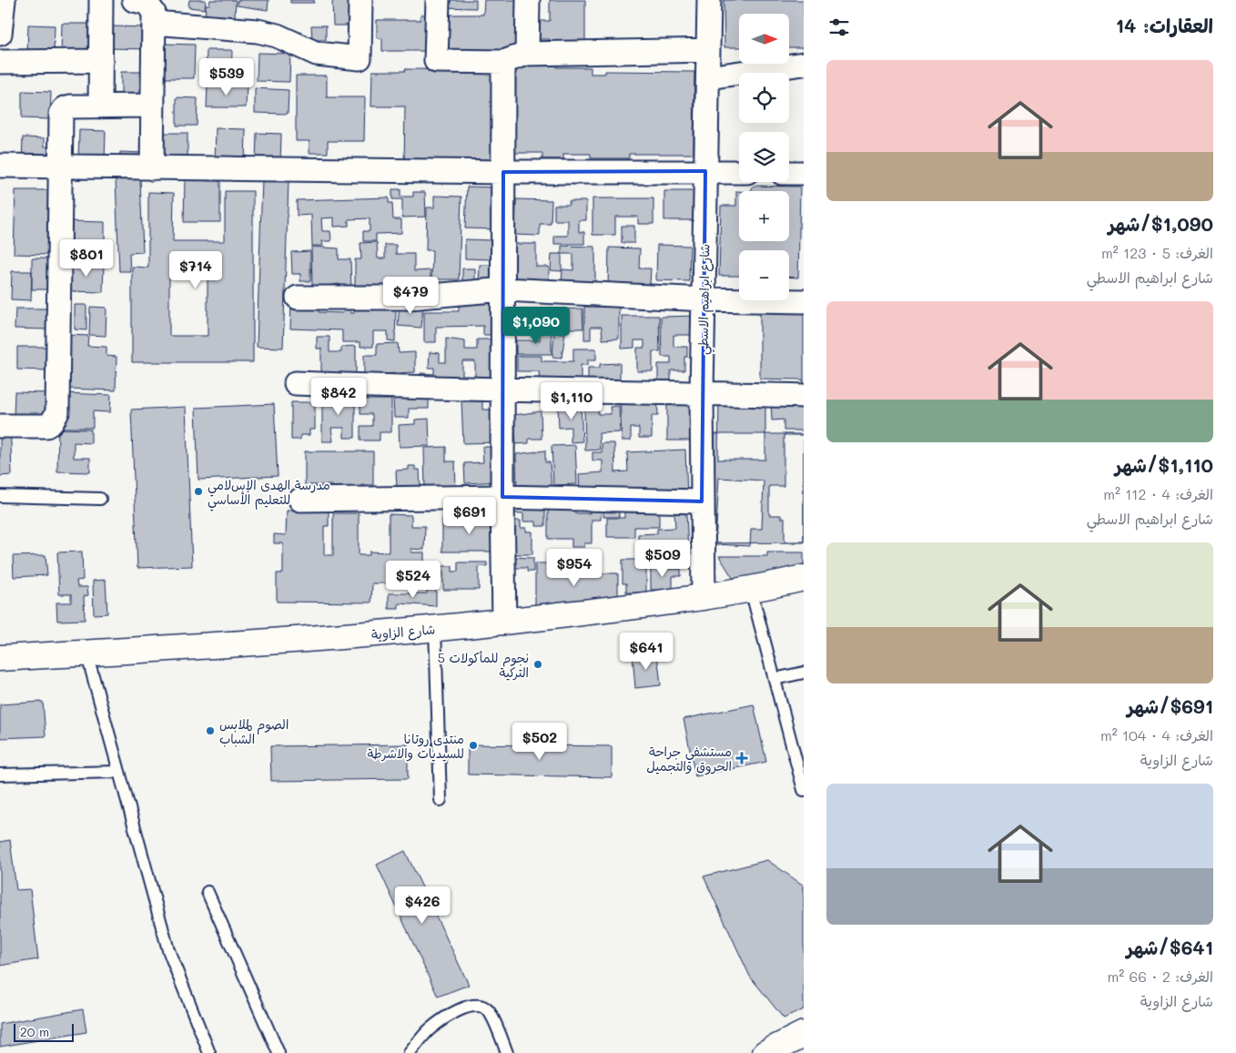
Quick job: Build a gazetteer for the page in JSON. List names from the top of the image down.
{
  "streets": {
    "main road": ["شارع الزاوية"],
    "street": ["شارع ابراهيم الاسطي"]
  },
  "crossings": [
    ["شارع ابراهيم الاسطي", "شارع الزاوية"]
  ],
  "places": {
    "other": [
      "مدرسة الهدى الإسﻻمي للتعليم الأساسي",
      "5 نجوم للمأكولات التركية",
      "الصوم لملابس الشباب",
      "منتدى روتانا للسيديات والاشرطة"
    ],
    "health": ["مستشفي جراحة الحروق والتجميل"]
  },
  "scale_bar": "20 m",
  "north": "right",
  "page": {
    "heading": "العقارات: 14",
    "map_buttons": ["+", "−"],
    "list": [
      {
        "name": "$1,090/شهر",
        "note": "الغرف: 5 · 123 m² · شارع ابراهيم الاسطي"
      },
      {
        "name": "$1,110/شهر",
        "note": "الغرف: 4 · 112 m² · شارع ابراهيم الاسطي"
      },
      {
        "name": "$691/شهر",
        "note": "الغرف: 4 · 104 m² · شارع الزاوية"
      },
      {
        "name": "$641/شهر",
        "note": "الغرف: 2 · 66 m² · شارع الزاوية"
      }
    ],
    "price": [
      "$539",
      "$801",
      "$714",
      "$479",
      "$1,090",
      "$842",
      "$1,110",
      "$691",
      "$509",
      "$954",
      "$524",
      "$641",
      "$502",
      "$426"
    ],
    "scale": "20 m"
  }
}
